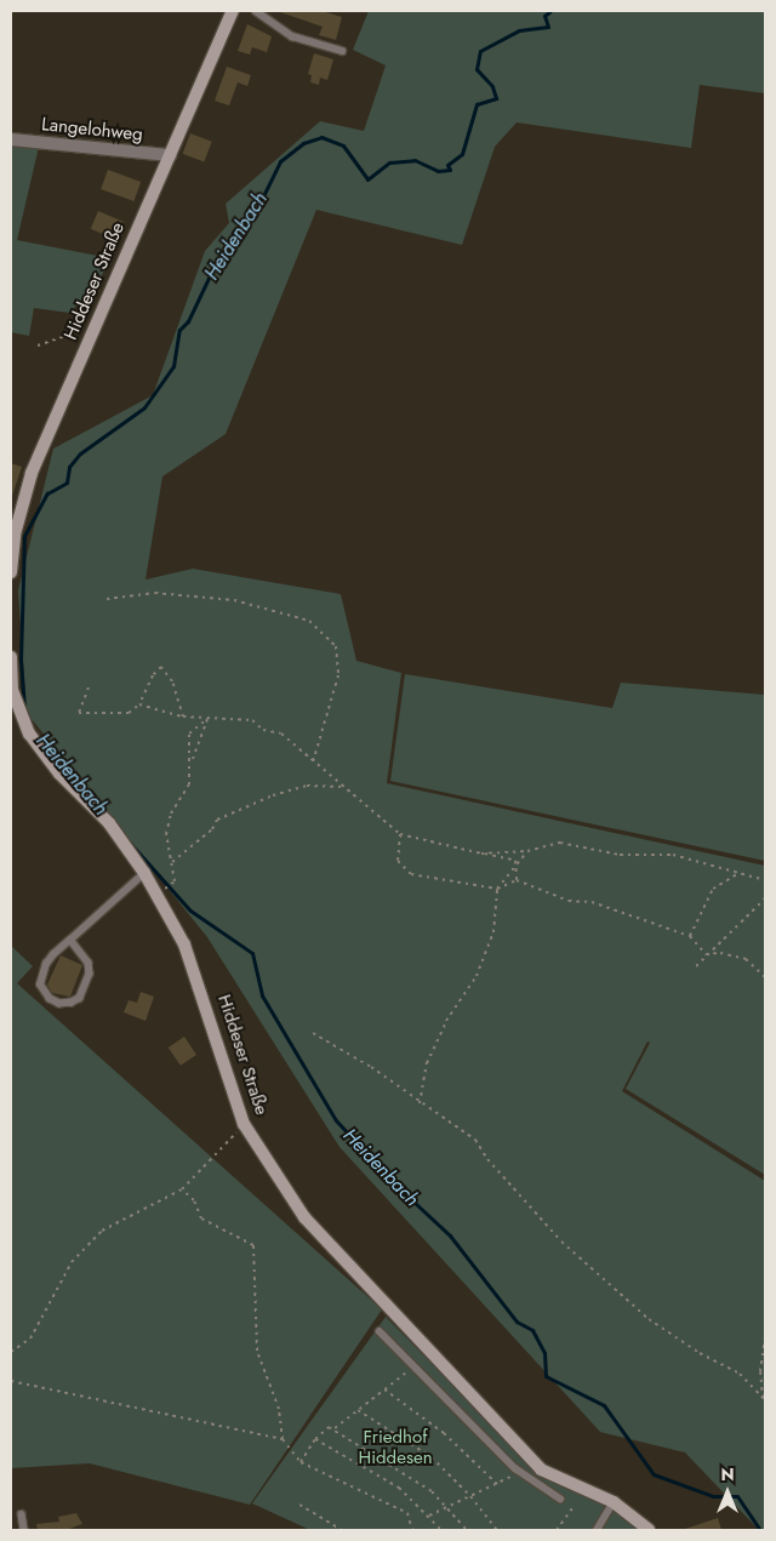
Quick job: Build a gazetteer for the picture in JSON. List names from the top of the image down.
{
  "streets": {
    "main road": ["Hiddeser Straße"],
    "street": ["Langelohweg"]
  },
  "crossings": [
    ["Langelohweg", "Hiddeser Straße"]
  ],
  "water": ["Heidenbach"],
  "parks": ["Friedhof Hiddesen"],
  "north": "top"
}
